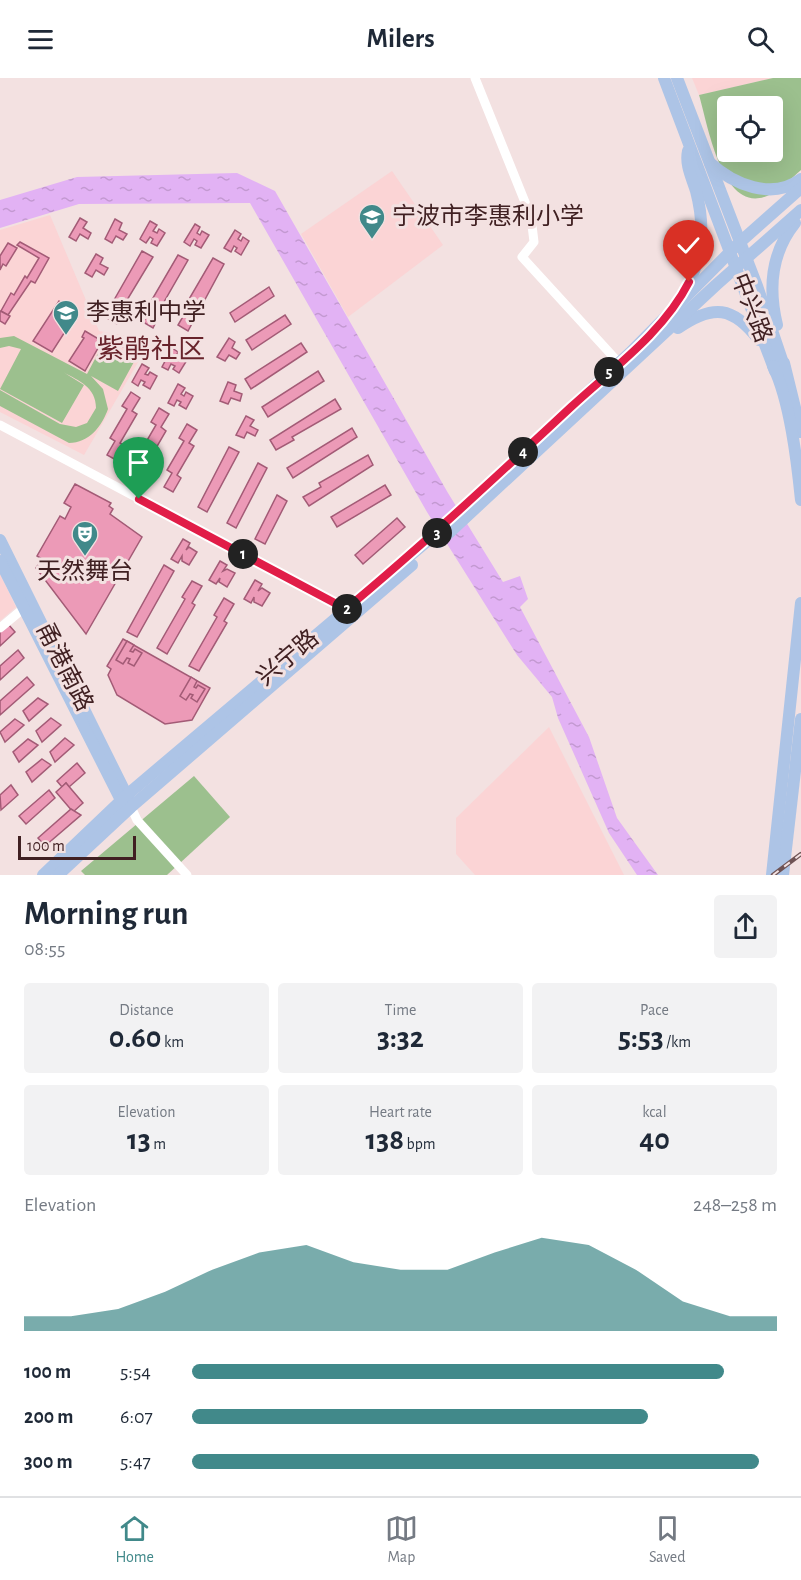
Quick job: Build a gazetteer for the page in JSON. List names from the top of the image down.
{
  "streets": {
    "main road": ["中兴路", "兴宁路", "甬港南路"]
  },
  "crossings": [
    ["中兴路", "兴宁路"],
    ["兴宁路", "甬港南路"]
  ],
  "districts": ["紫鹃社区"],
  "places": {
    "school or university": ["宁波市李惠利小学", "李惠利中学"],
    "theatre": ["天然舞台"]
  },
  "scale_bar": "100 m",
  "page": {
    "header": "Milers",
    "pins": [
      "5",
      "4",
      "3",
      "1",
      "2"
    ],
    "scale": "100 m",
    "heading": ["Morning run", "08:55"],
    "stats": [
      ["Distance", "0.60 km"],
      ["Time", "3:32"],
      ["Pace", "5:53 /km"],
      ["Elevation", "13 m"],
      ["Heart rate", "138 bpm"],
      ["kcal", "40"]
    ],
    "chart": ["Elevation", "248–258 m"],
    "list": [
      {
        "name": "100 m",
        "note": "5:54"
      },
      {
        "name": "200 m",
        "note": "6:07"
      },
      {
        "name": "300 m",
        "note": "5:47"
      }
    ],
    "tabs": ["Home", "Map", "Saved"]
  }
}
